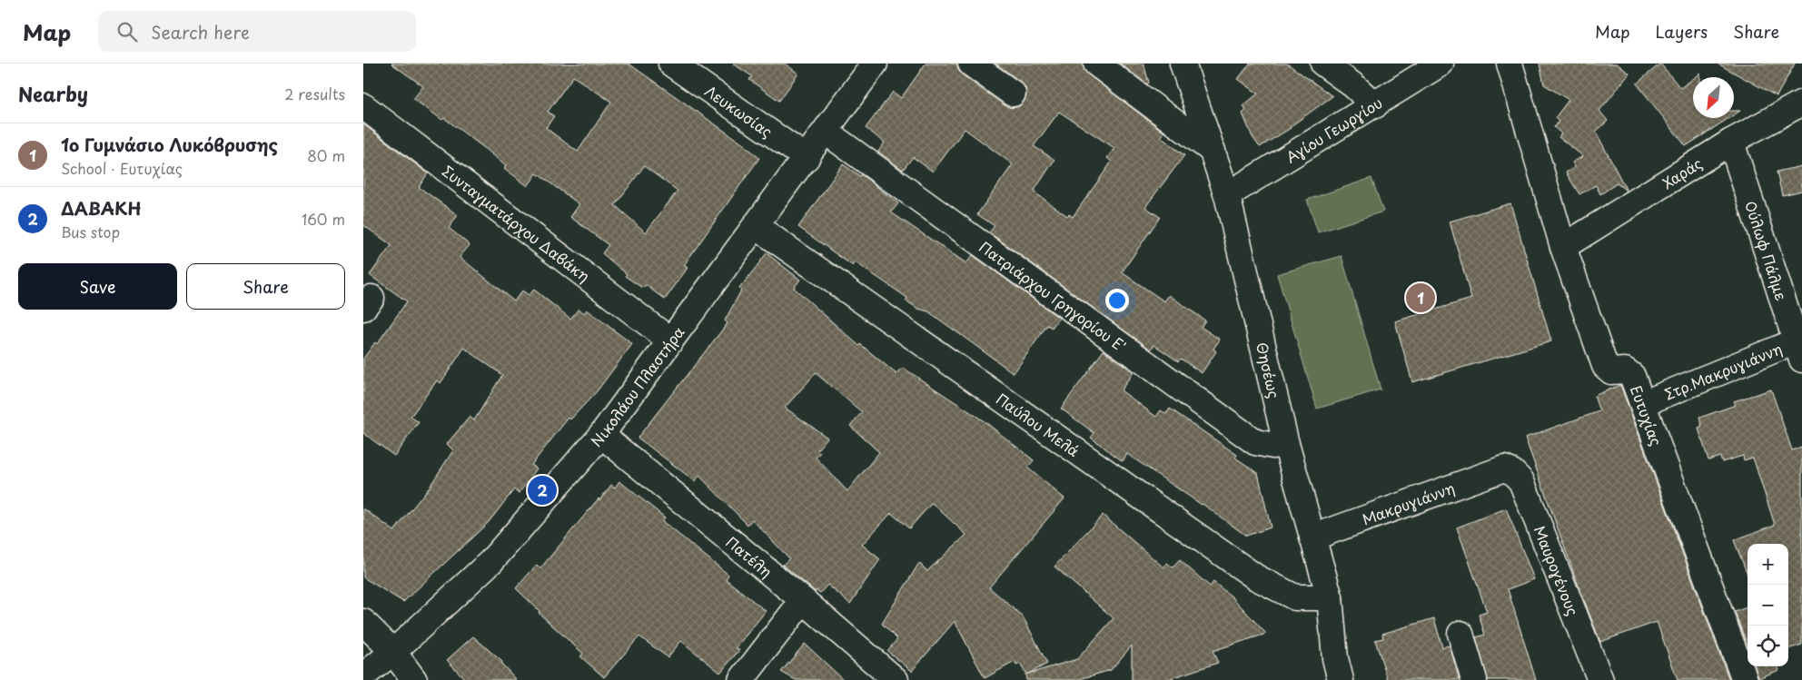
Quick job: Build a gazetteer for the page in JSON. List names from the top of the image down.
{
  "streets": {
    "street": [
      "Λευκωσίας",
      "Αγίου Γεωργίου",
      "Χαράς",
      "Συνταγματάρχου Δαβάκη",
      "Ούλωφ Πάλμε",
      "Πατριάρχου Γρηγορίου Ε'",
      "Θησέως",
      "Στρ.Μακρυγιάννη",
      "Νικολάου Πλαστήρα",
      "Ευτυχίας",
      "Παύλου Μελά",
      "Μακρυγιάννη",
      "Πατέλη",
      "Μαυρογένους"
    ]
  },
  "crossings": [
    ["Λευκωσίας", "Νικολάου Πλαστήρα"],
    ["Αγίου Γεωργίου", "Θησέως"],
    ["Χαράς", "Ούλωφ Πάλμε"],
    ["Χαράς", "Ευτυχίας"],
    ["Συνταγματάρχου Δαβάκη", "Νικολάου Πλαστήρα"],
    ["Ούλωφ Πάλμε", "Στρ.Μακρυγιάννη"],
    ["Πατριάρχου Γρηγορίου Ε'", "Θησέως"],
    ["Πατριάρχου Γρηγορίου Ε'", "Νικολάου Πλαστήρα"],
    ["Θησέως", "Παύλου Μελά"],
    ["Θησέως", "Μακρυγιάννη"],
    ["Στρ.Μακρυγιάννη", "Ευτυχίας"],
    ["Νικολάου Πλαστήρα", "Παύλου Μελά"],
    ["Νικολάου Πλαστήρα", "Πατέλη"],
    ["Μακρυγιάννη", "Μαυρογένους"]
  ],
  "north": "bottom left",
  "page": {
    "header": "Map",
    "search": "Search here",
    "nav": ["Map", "Layers", "Share"],
    "heading": ["Nearby", "2 results"],
    "list": [
      {
        "mark": "1",
        "name": "1ο Γυμνάσιο Λυκόβρυσης",
        "note": "School · Ευτυχίας",
        "value": "80 m"
      },
      {
        "mark": "2",
        "name": "ΔΑΒΑΚΗ",
        "note": "Bus stop",
        "value": "160 m"
      }
    ],
    "buttons": ["Save", "Share"],
    "pins": ["1", "2"],
    "map_buttons": ["+", "−"]
  }
}
